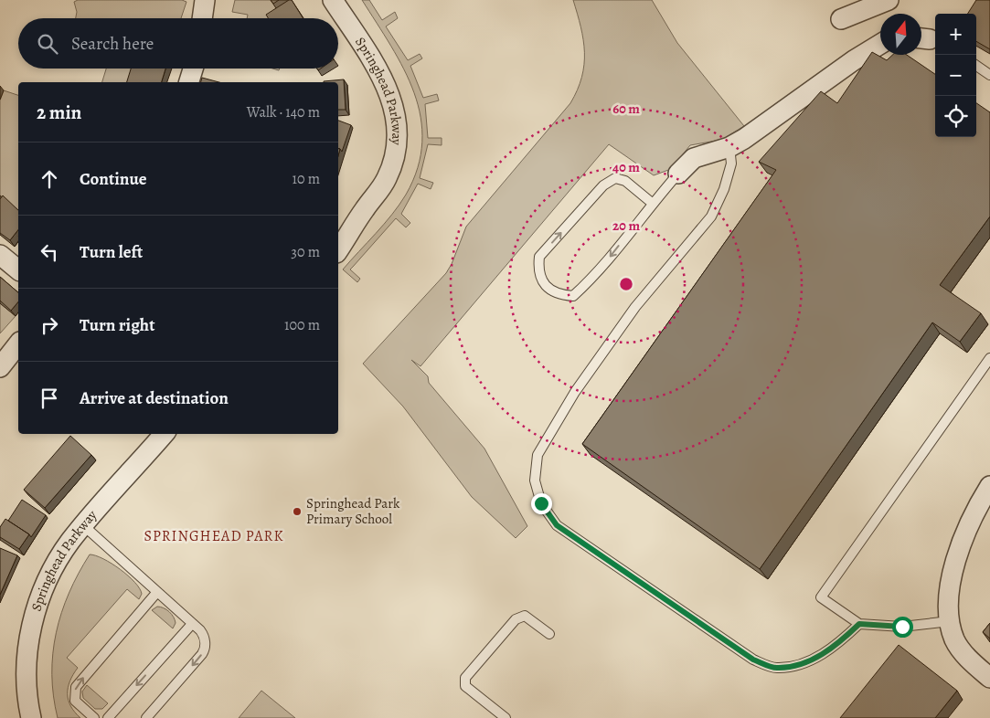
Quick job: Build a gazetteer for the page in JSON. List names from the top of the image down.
{
  "streets": {
    "street": ["Springhead Parkway"]
  },
  "districts": ["SPRINGHEAD PARK"],
  "places": ["Springhead Park Primary School"],
  "north": "top",
  "page": {
    "map_buttons": ["+", "−"],
    "search": "Search here",
    "heading": ["2 min", "Walk · 140 m"],
    "list": [
      ["Continue", "10 m"],
      ["Turn left", "30 m"],
      ["Turn right", "100 m"],
      "Arrive at destination"
    ]
  },
  "rings": ["60 m", "40 m", "20 m"]
}
